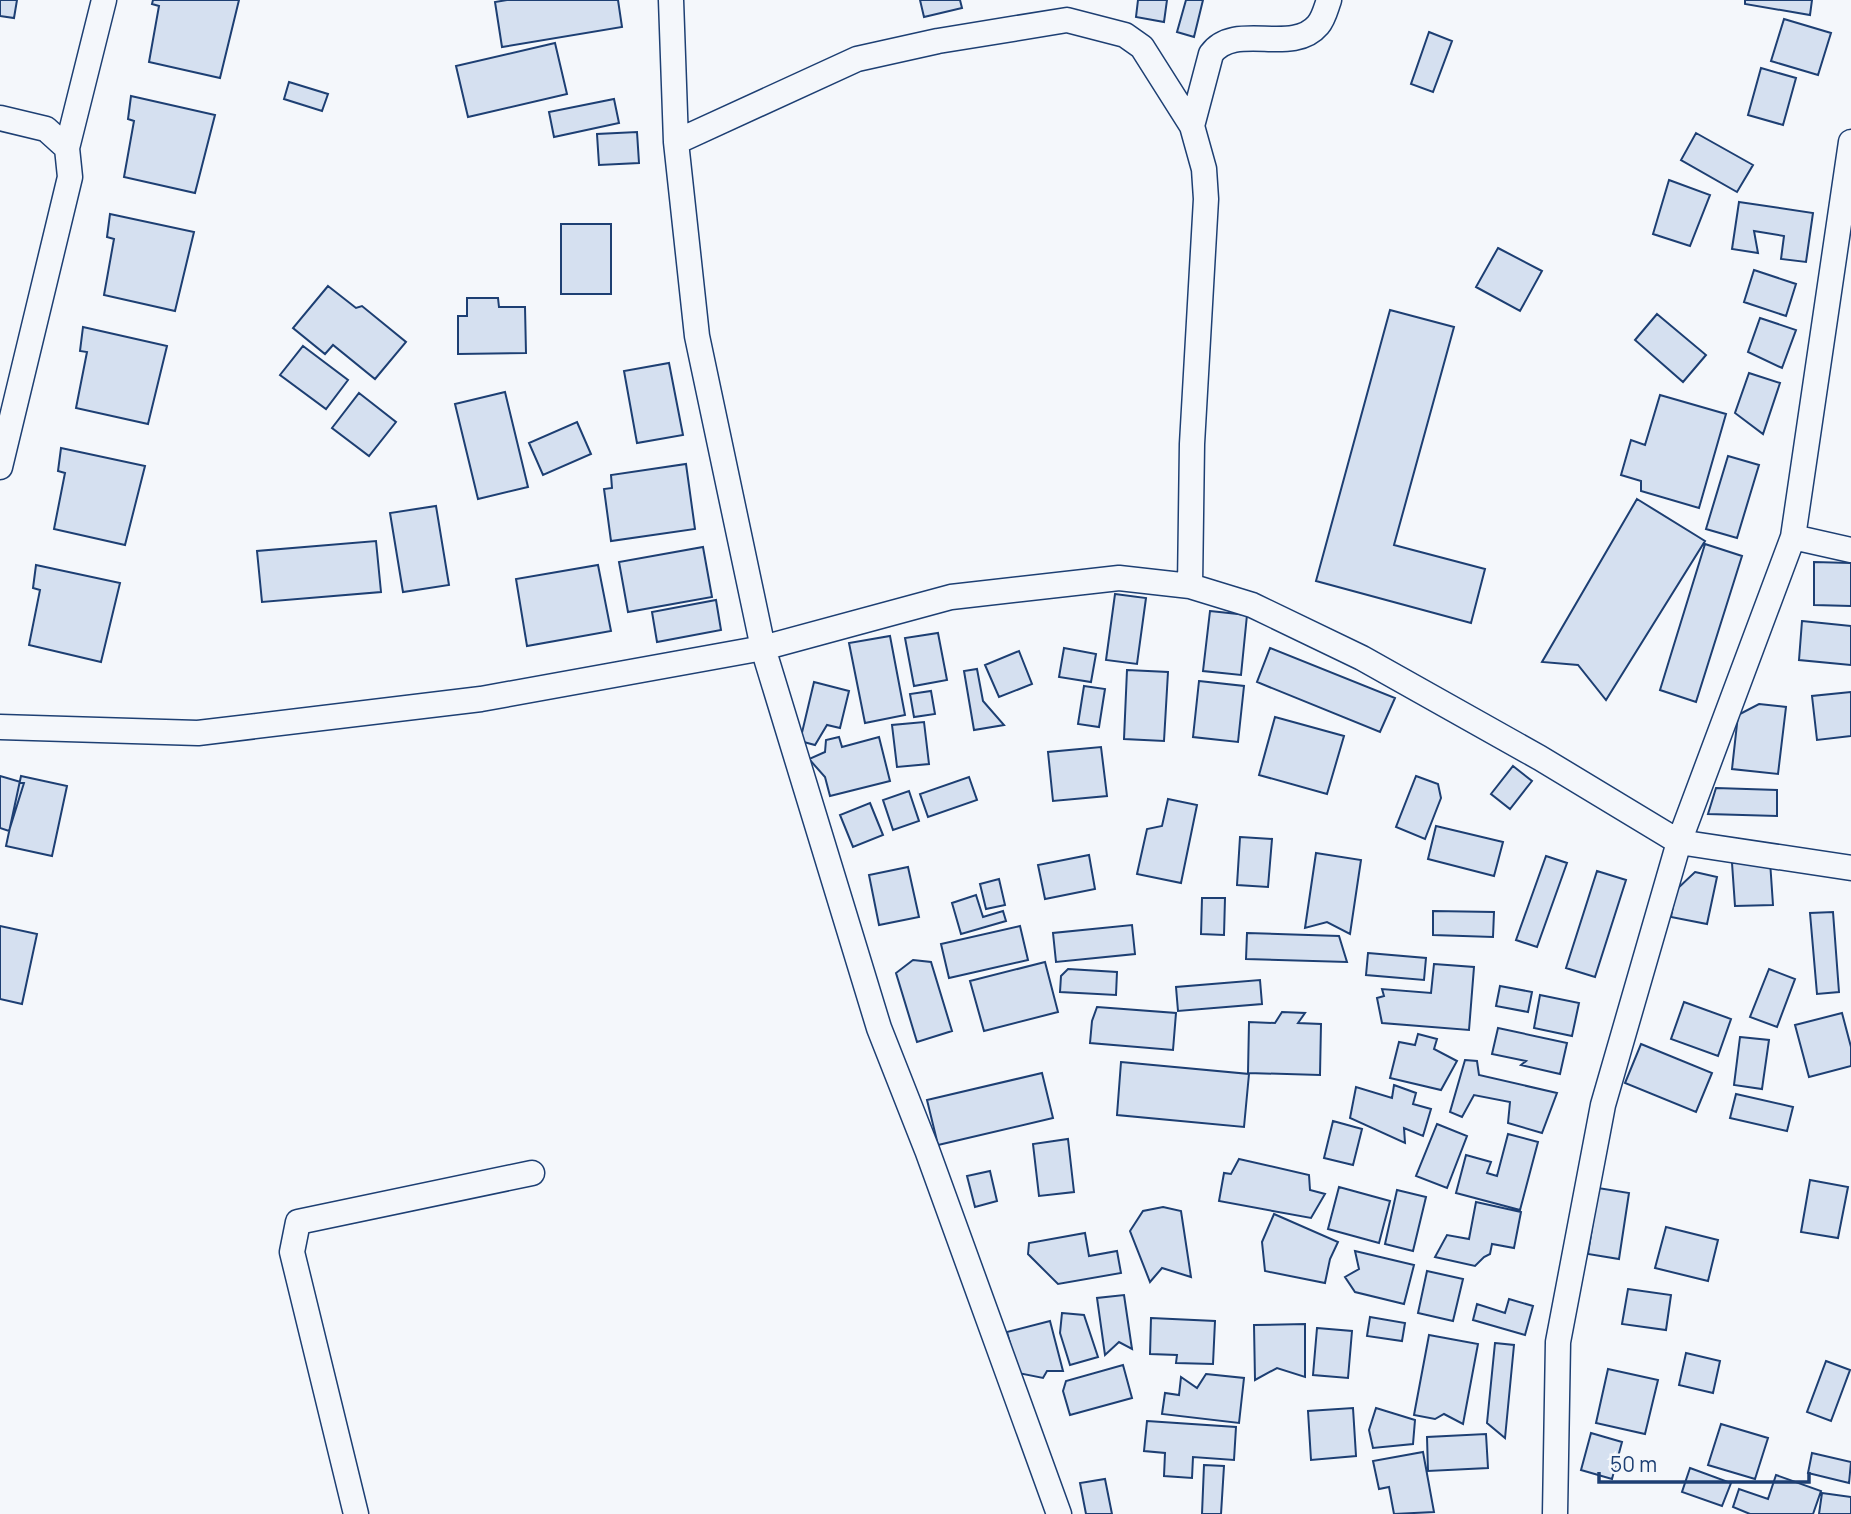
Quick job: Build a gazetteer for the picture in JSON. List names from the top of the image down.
{
  "scale_bar": "50 m"
}
